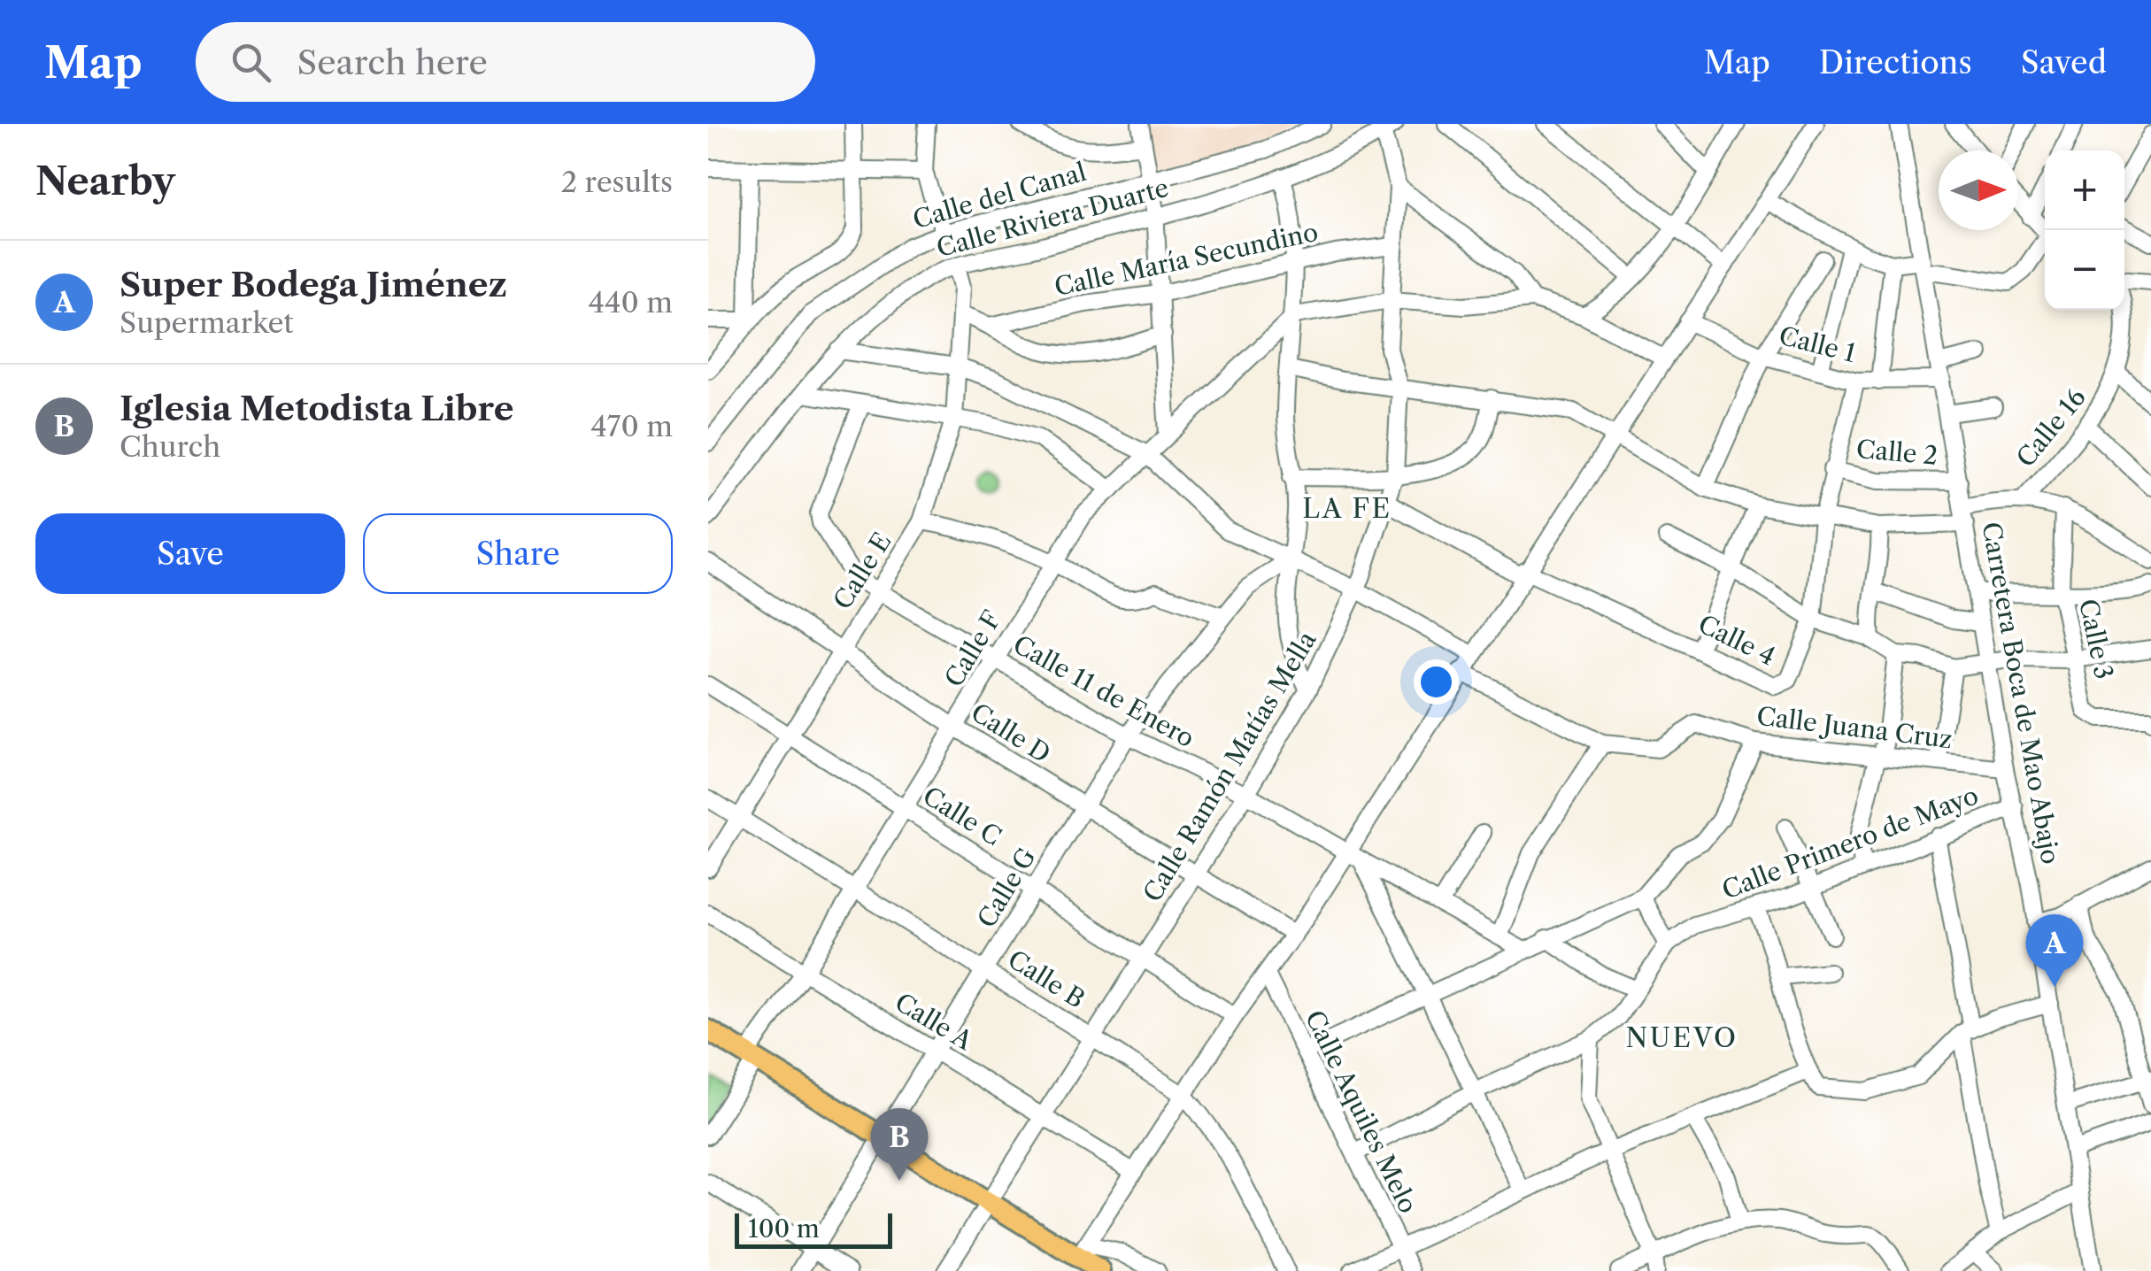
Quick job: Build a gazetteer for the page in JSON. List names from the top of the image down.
{
  "streets": {
    "street": [
      "Calle del Canal",
      "Calle Riviera Duarte",
      "Calle María Secundino",
      "Calle 1",
      "Calle 16",
      "Calle 2",
      "Calle E",
      "Calle 3",
      "Calle 4",
      "Calle F",
      "Calle 11 de Enero",
      "Carretera Boca de Mao Abajo",
      "Calle Juana Cruz",
      "Calle D",
      "Calle Ramón Matías Mella",
      "Calle C",
      "Calle Primero de Mayo",
      "Calle G",
      "Calle B",
      "Calle A",
      "Calle Aquiles Melo"
    ]
  },
  "crossings": [
    ["Calle Riviera Duarte", "Calle E"],
    ["Calle Riviera Duarte", "Calle Ramón Matías Mella"],
    ["Calle María Secundino", "Calle Ramón Matías Mella"],
    ["Calle 1", "Calle 4"],
    ["Calle 1", "Carretera Boca de Mao Abajo"],
    ["Calle 2", "Calle 4"],
    ["Calle 2", "Carretera Boca de Mao Abajo"],
    ["Calle E", "Calle 11 de Enero"],
    ["Calle E", "Calle D"],
    ["Calle E", "Calle C"],
    ["Calle E", "Calle B"],
    ["Calle 4", "Calle Ramón Matías Mella"],
    ["Calle F", "Calle 11 de Enero"],
    ["Calle F", "Calle D"],
    ["Calle F", "Calle C"],
    ["Calle F", "Calle B"],
    ["Calle F", "Calle A"],
    ["Calle 11 de Enero", "Calle Ramón Matías Mella"],
    ["Calle 11 de Enero", "Calle G"],
    ["Carretera Boca de Mao Abajo", "Calle Juana Cruz"],
    ["Carretera Boca de Mao Abajo", "Calle Primero de Mayo"],
    ["Calle D", "Calle Ramón Matías Mella"],
    ["Calle D", "Calle G"],
    ["Calle Ramón Matías Mella", "Calle C"],
    ["Calle Ramón Matías Mella", "Calle B"],
    ["Calle Ramón Matías Mella", "Calle A"],
    ["Calle C", "Calle G"],
    ["Calle Primero de Mayo", "Calle Aquiles Melo"],
    ["Calle G", "Calle B"],
    ["Calle G", "Calle A"]
  ],
  "districts": ["LA FE", "NUEVO"],
  "scale_bar": "100 m",
  "north": "right",
  "page": {
    "header": "Map",
    "search": "Search here",
    "nav": ["Map", "Directions", "Saved"],
    "heading": ["Nearby", "2 results"],
    "map_buttons": ["+", "−"],
    "list": [
      {
        "mark": "A",
        "name": "Super Bodega Jiménez",
        "note": "Supermarket",
        "value": "440 m"
      },
      {
        "mark": "B",
        "name": "Iglesia Metodista Libre",
        "note": "Church",
        "value": "470 m"
      }
    ],
    "buttons": ["Save", "Share"],
    "pins": ["A", "B"],
    "scale": "100 m"
  }
}
